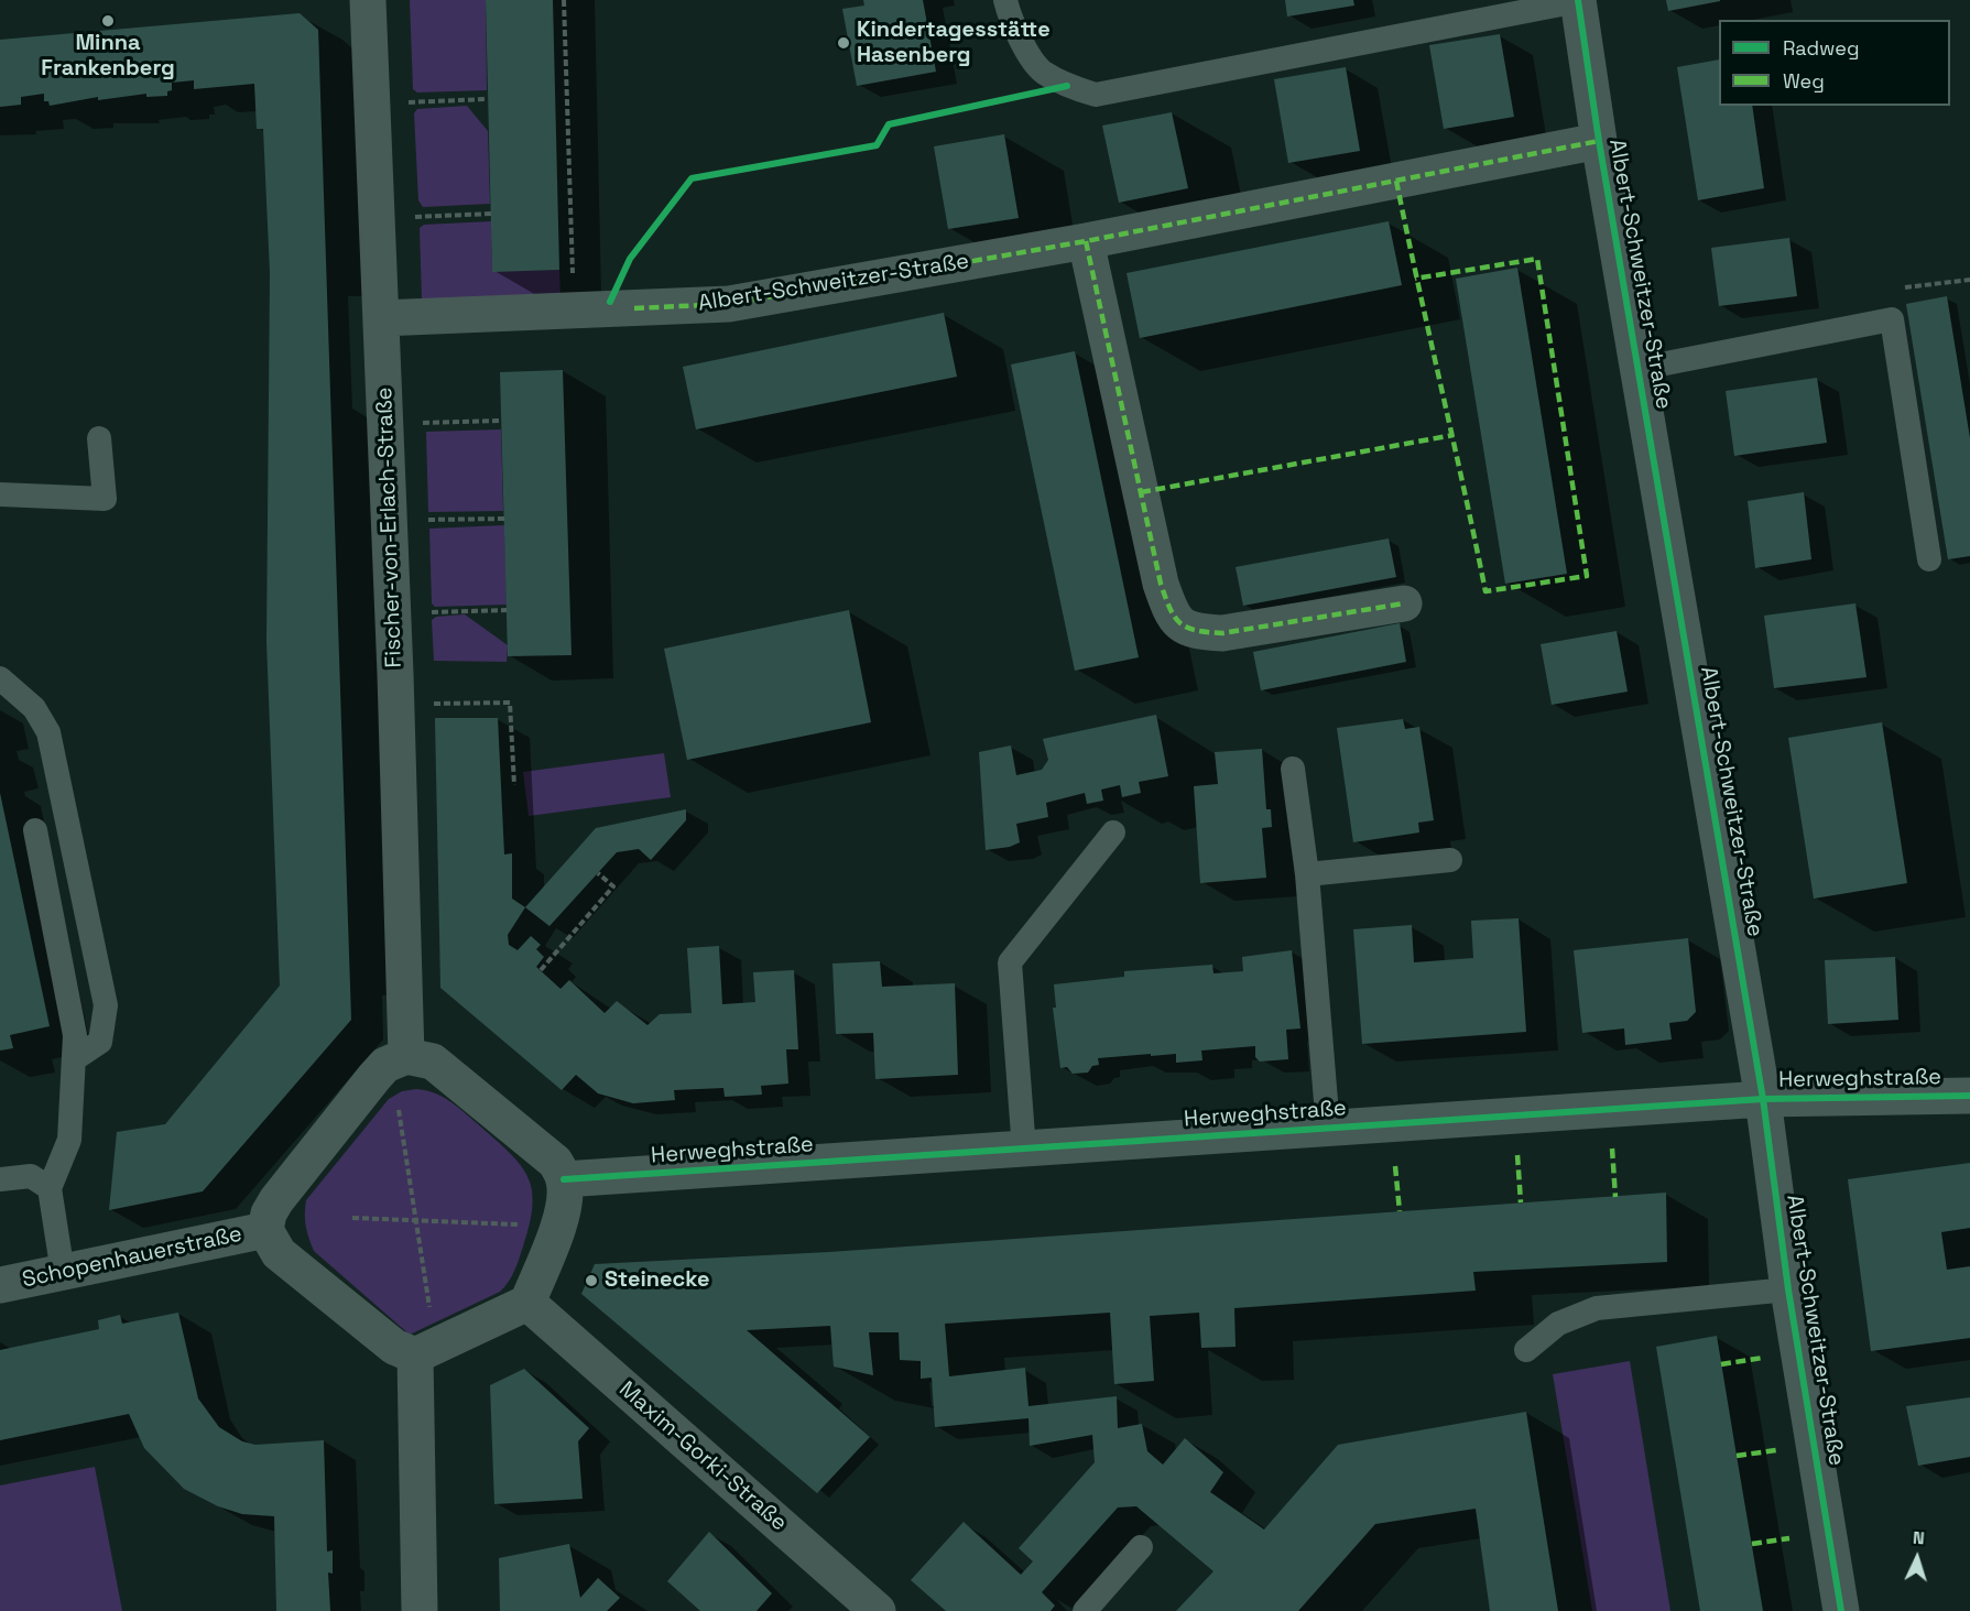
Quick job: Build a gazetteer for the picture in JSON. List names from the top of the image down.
{
  "streets": {
    "street": [
      "Albert-Schweitzer-Straße",
      "Fischer-von-Erlach-Straße",
      "Herweghstraße",
      "Schopenhauerstraße",
      "Maxim-Gorki-Straße"
    ]
  },
  "crossings": [
    ["Albert-Schweitzer-Straße", "Fischer-von-Erlach-Straße"],
    ["Albert-Schweitzer-Straße", "Herweghstraße"]
  ],
  "places": ["Minna Frankenberg", "Kindertagesstätte Hasenberg", "Steinecke"],
  "legend": ["Radweg", "Weg"],
  "north": "top"
}
